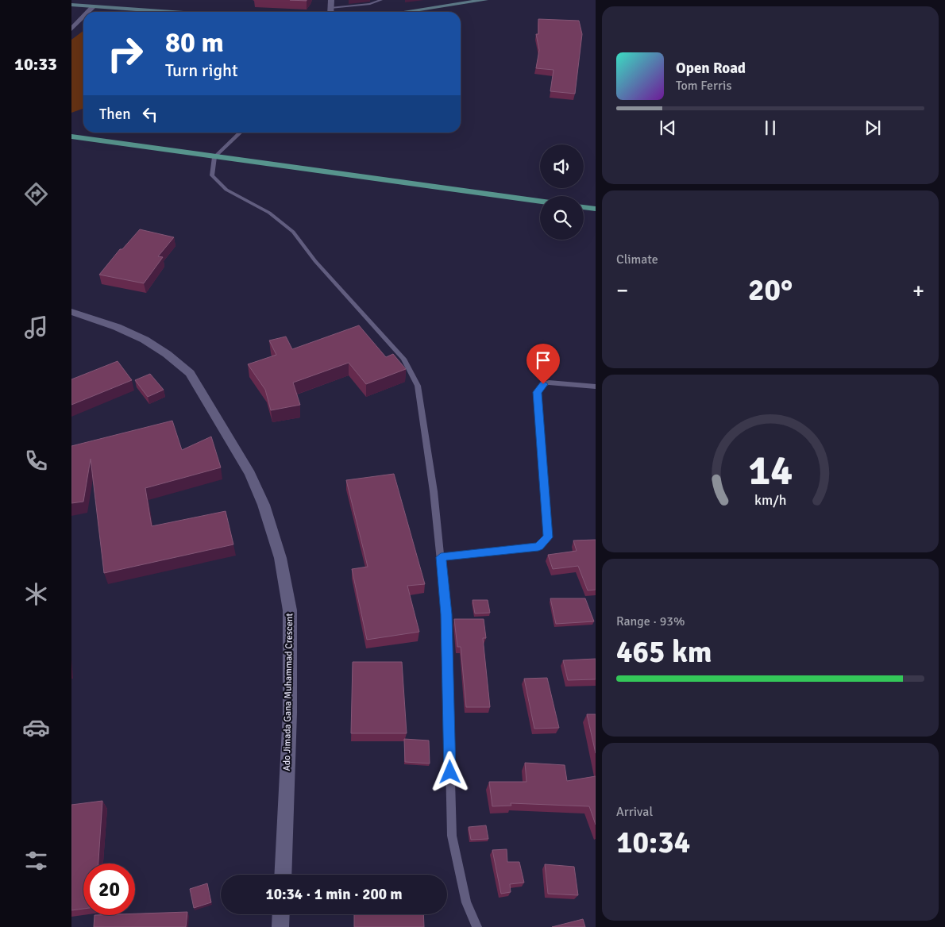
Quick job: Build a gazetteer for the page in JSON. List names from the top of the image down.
{
  "streets": {
    "street": ["Ado Jimada Gana Muhammad Crescent"]
  },
  "page": {
    "tabs": "10:33",
    "turn": ["80 m", "Turn right"],
    "song": ["Open Road", "Tom Ferris"],
    "then": "Then",
    "tile": [
      "Climate",
      ["Range · 93%", "465 km"],
      ["Arrival", "10:34"]
    ],
    "heat": ["−", "20°", "+"],
    "limit": "20",
    "trip": "10:34 · 1 min · 200 m",
    "gauge": ["14", "km/h"]
  }
}
